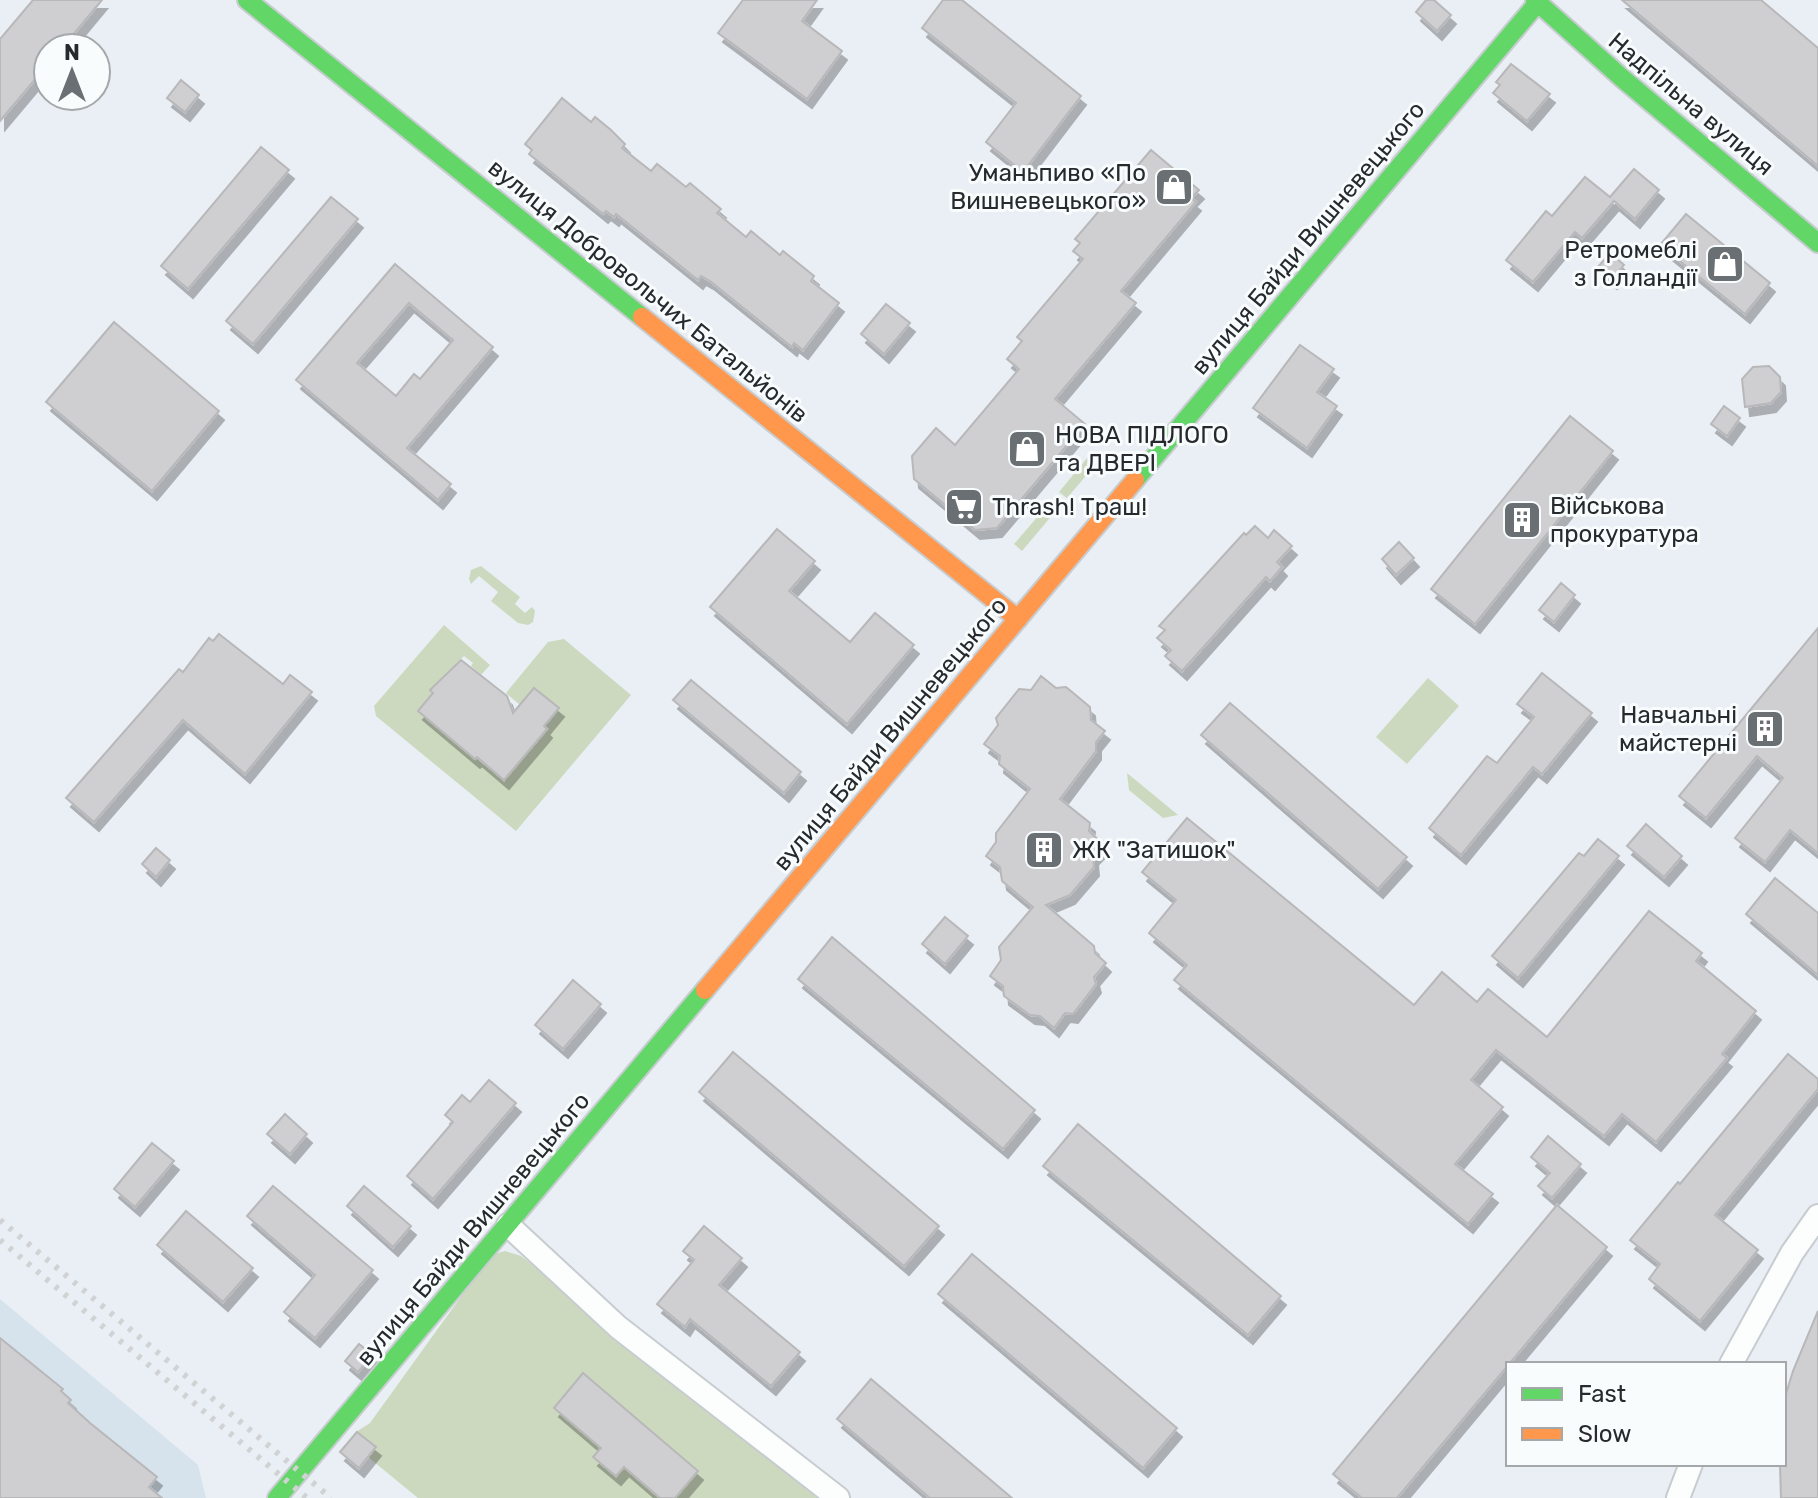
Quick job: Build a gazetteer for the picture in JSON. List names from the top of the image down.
{
  "streets": {
    "street": ["Надпільна вулиця", "вулиця Байди Вишневецького", "вулиця Добровольчих Батальйонів"]
  },
  "crossings": [
    ["Надпільна вулиця", "вулиця Байди Вишневецького"],
    ["вулиця Байди Вишневецького", "вулиця Добровольчих Батальйонів"]
  ],
  "places": {
    "shop": ["Уманьпиво «По Вишневецького»", "Ретромеблі з Голландії", "НОВА ПІДЛОГО та ДВЕРІ"],
    "supermarket": ["Thrash! Траш!"],
    "building": ["Військова прокуратура", "Навчальні майстерні", "ЖК \"Затишок\""]
  },
  "legend": ["Fast", "Slow"],
  "north": "top"
}
